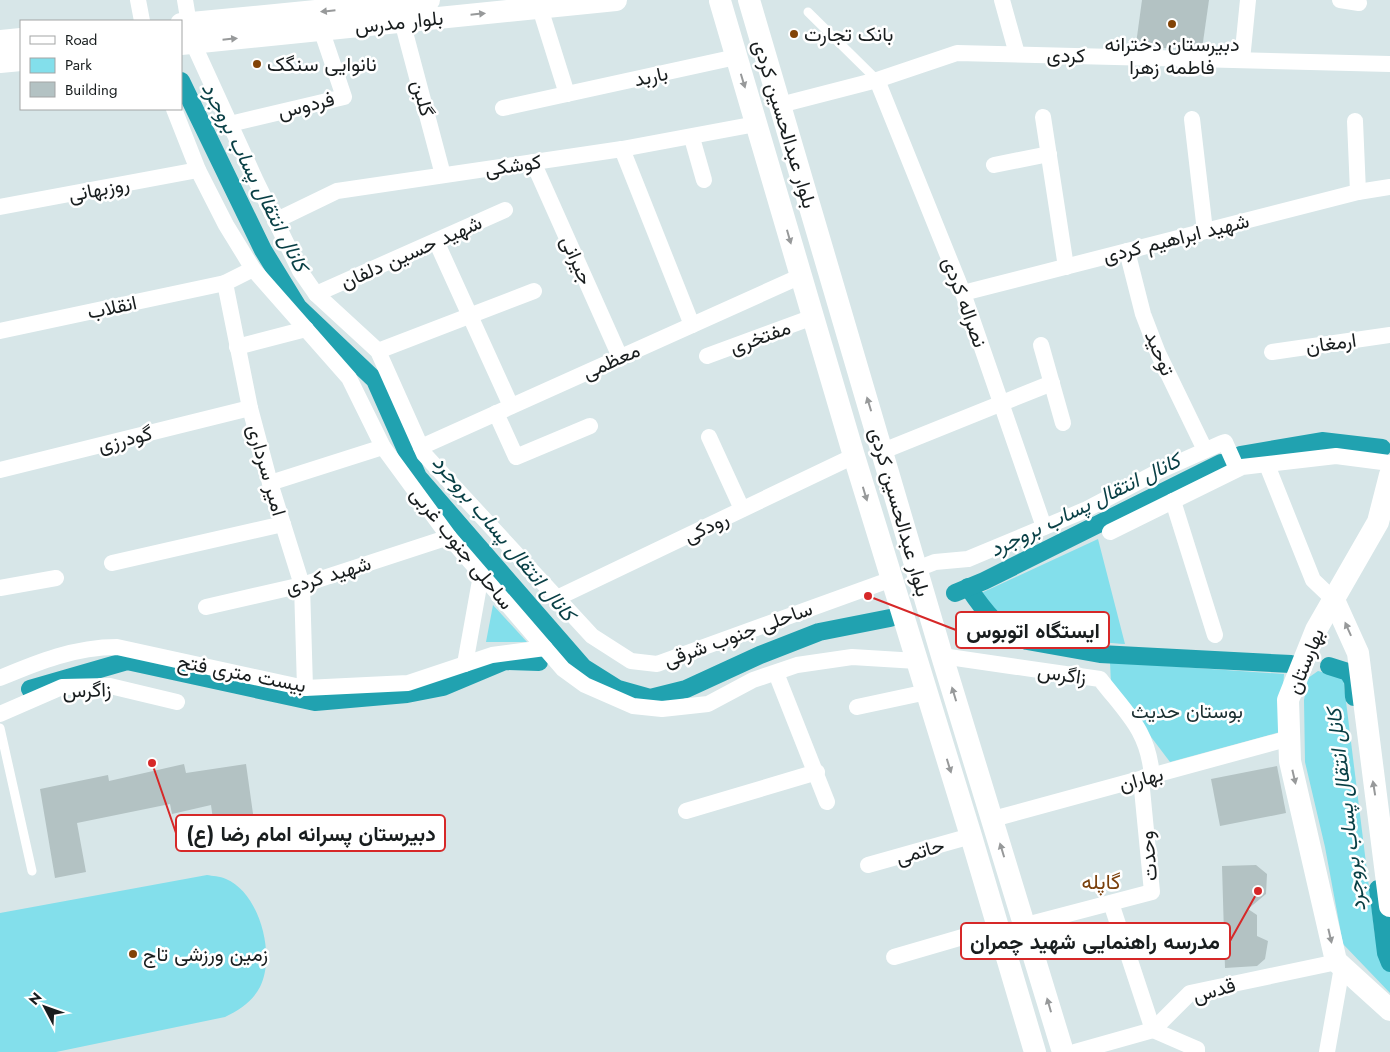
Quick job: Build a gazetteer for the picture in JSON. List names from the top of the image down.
{
  "streets": {
    "main road": ["بلوار مدرس", "بلوار عبدالحسین کردی", "بهارستان"],
    "street": [
      "کردی",
      "باربد",
      "گلبن",
      "فردوس",
      "کوشکی",
      "روزبهانی",
      "شهید ابراهیم کردی",
      "شهید حسین دلفان",
      "جیرانی",
      "نصراله کردی",
      "انقلاب",
      "مفتخری",
      "ارمغان",
      "توحید",
      "معظمی",
      "گودرزی",
      "امیر سرداری",
      "رودکی",
      "ساحلی جنوب غربی",
      "شهید کردی",
      "ساحلی جنوب شرقی",
      "بیست متری فتح",
      "زاگرس",
      "بهاران",
      "حاتمی",
      "وحدت",
      "قدس"
    ]
  },
  "crossings": [
    ["بلوار مدرس", "گلبن"],
    ["بلوار مدرس", "فردوس"],
    ["بلوار مدرس", "ساحلی جنوب شرقی"],
    ["کردی", "بلوار عبدالحسین کردی"],
    ["کردی", "نصراله کردی"],
    ["باربد", "بلوار عبدالحسین کردی"],
    ["گلبن", "کوشکی"],
    ["فردوس", "ساحلی جنوب شرقی"],
    ["بلوار عبدالحسین کردی", "کوشکی"],
    ["بلوار عبدالحسین کردی", "مفتخری"],
    ["بلوار عبدالحسین کردی", "معظمی"],
    ["بلوار عبدالحسین کردی", "رودکی"],
    ["بلوار عبدالحسین کردی", "ساحلی جنوب غربی"],
    ["بلوار عبدالحسین کردی", "ساحلی جنوب شرقی"],
    ["بلوار عبدالحسین کردی", "زاگرس"],
    ["بلوار عبدالحسین کردی", "بهاران"],
    ["بلوار عبدالحسین کردی", "حاتمی"],
    ["بلوار عبدالحسین کردی", "وحدت"],
    ["کوشکی", "جیرانی"],
    ["کوشکی", "ساحلی جنوب شرقی"],
    ["روزبهانی", "ساحلی جنوب غربی"],
    ["شهید ابراهیم کردی", "نصراله کردی"],
    ["شهید ابراهیم کردی", "توحید"],
    ["شهید حسین دلفان", "ساحلی جنوب شرقی"],
    ["جیرانی", "معظمی"],
    ["انقلاب", "امیر سرداری"],
    ["معظمی", "ساحلی جنوب شرقی"],
    ["گودرزی", "امیر سرداری"],
    ["امیر سرداری", "شهید کردی"],
    ["امیر سرداری", "بیست متری فتح"],
    ["رودکی", "ساحلی جنوب شرقی"],
    ["ساحلی جنوب غربی", "شهید کردی"],
    ["ساحلی جنوب غربی", "بیست متری فتح"],
    ["بهارستان", "بهاران"],
    ["بهارستان", "قدس"],
    ["زاگرس", "بهاران"],
    ["زاگرس", "وحدت"],
    ["بهاران", "وحدت"]
  ],
  "districts": ["گاپله"],
  "water": ["کانال انتقال پساب بروجرد", "کانل انتقال پساب بروجرد"],
  "parks": ["بوستان حدیث"],
  "places": [
    "دبیرستان دخترانه فاطمه زهرا",
    "بانک تجارت",
    "نانوایی سنگک",
    "ایستگاه اتوبوس",
    "دبیرستان پسرانه امام رضا (ع)",
    "مدرسه راهنمایی شهید چمران",
    "زمین ورزشی تاج"
  ],
  "legend": ["Road", "Park", "Building"],
  "north": "top left"
}
